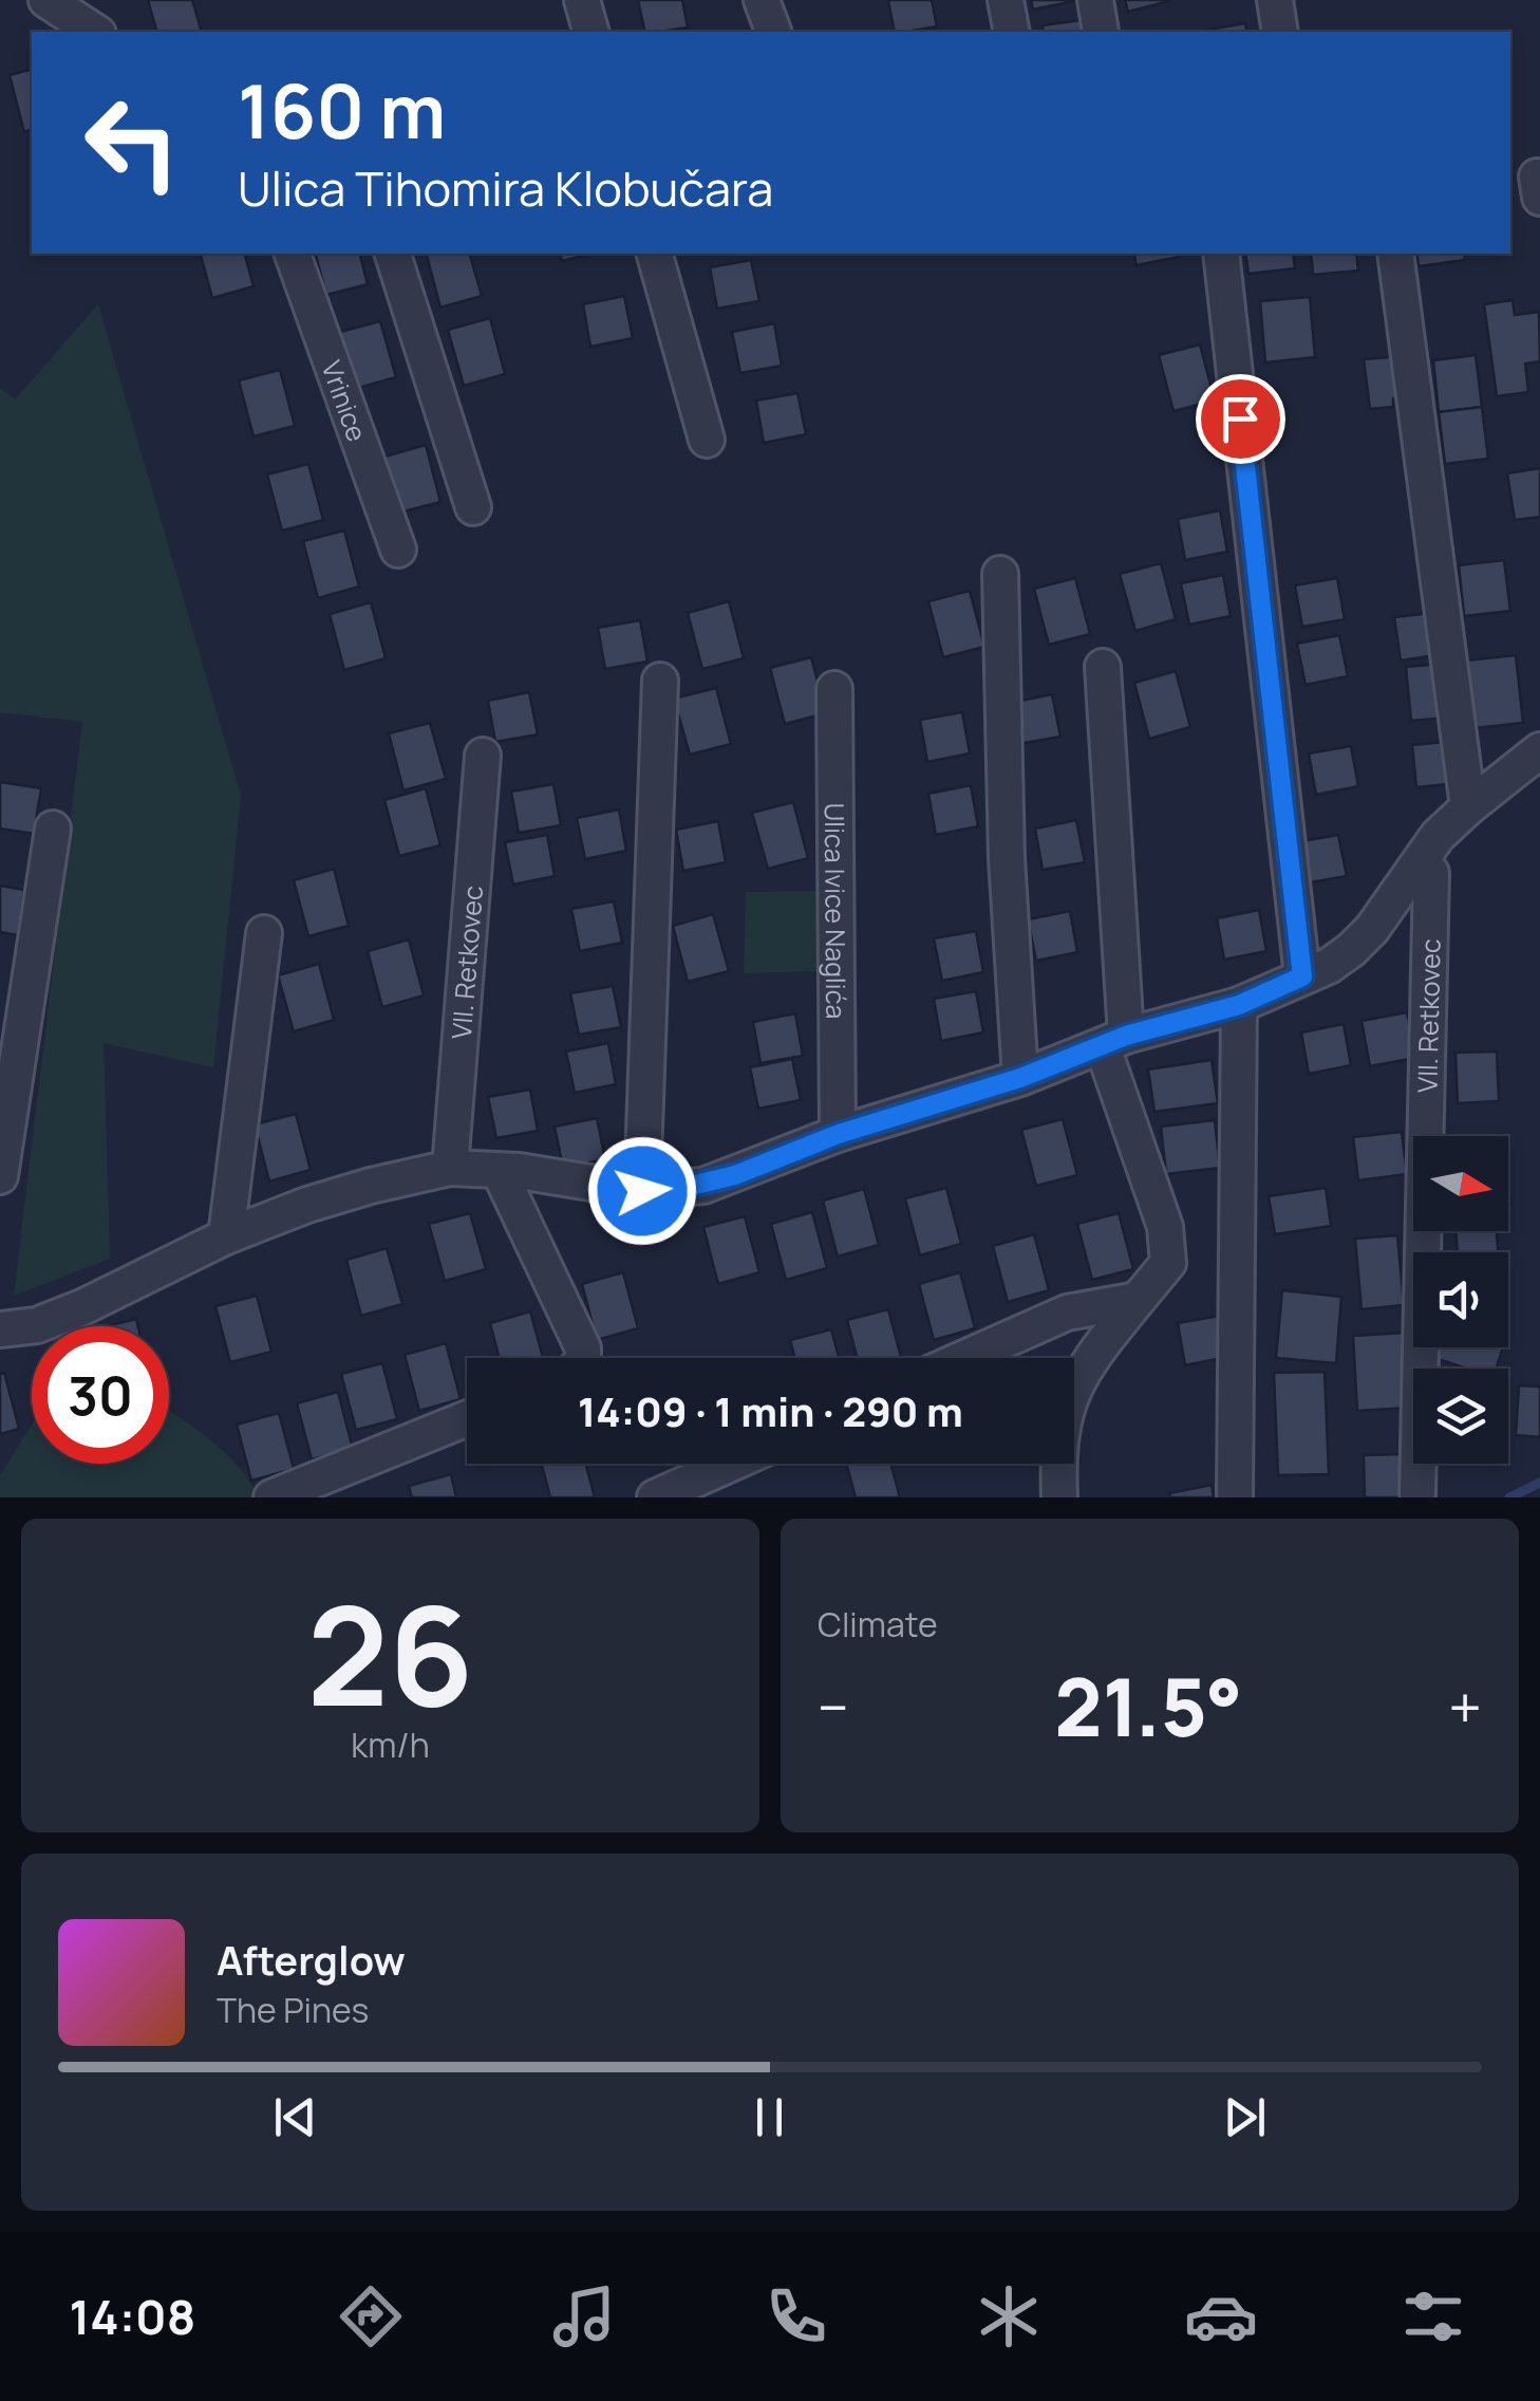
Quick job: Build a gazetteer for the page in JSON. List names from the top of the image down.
{
  "streets": {
    "street": ["Vrinice", "Ulica Ivice Naglića", "VII. Retkovec"]
  },
  "north": "right",
  "page": {
    "turn": ["160 m", "Ulica Tihomira Klobučara"],
    "limit": "30",
    "trip": "14:09 · 1 min · 290 m",
    "tile": [
      ["26", "km/h"],
      "Climate"
    ],
    "heat": ["−", "21.5°", "+"],
    "song": ["Afterglow", "The Pines"],
    "tabs": "14:08"
  }
}
